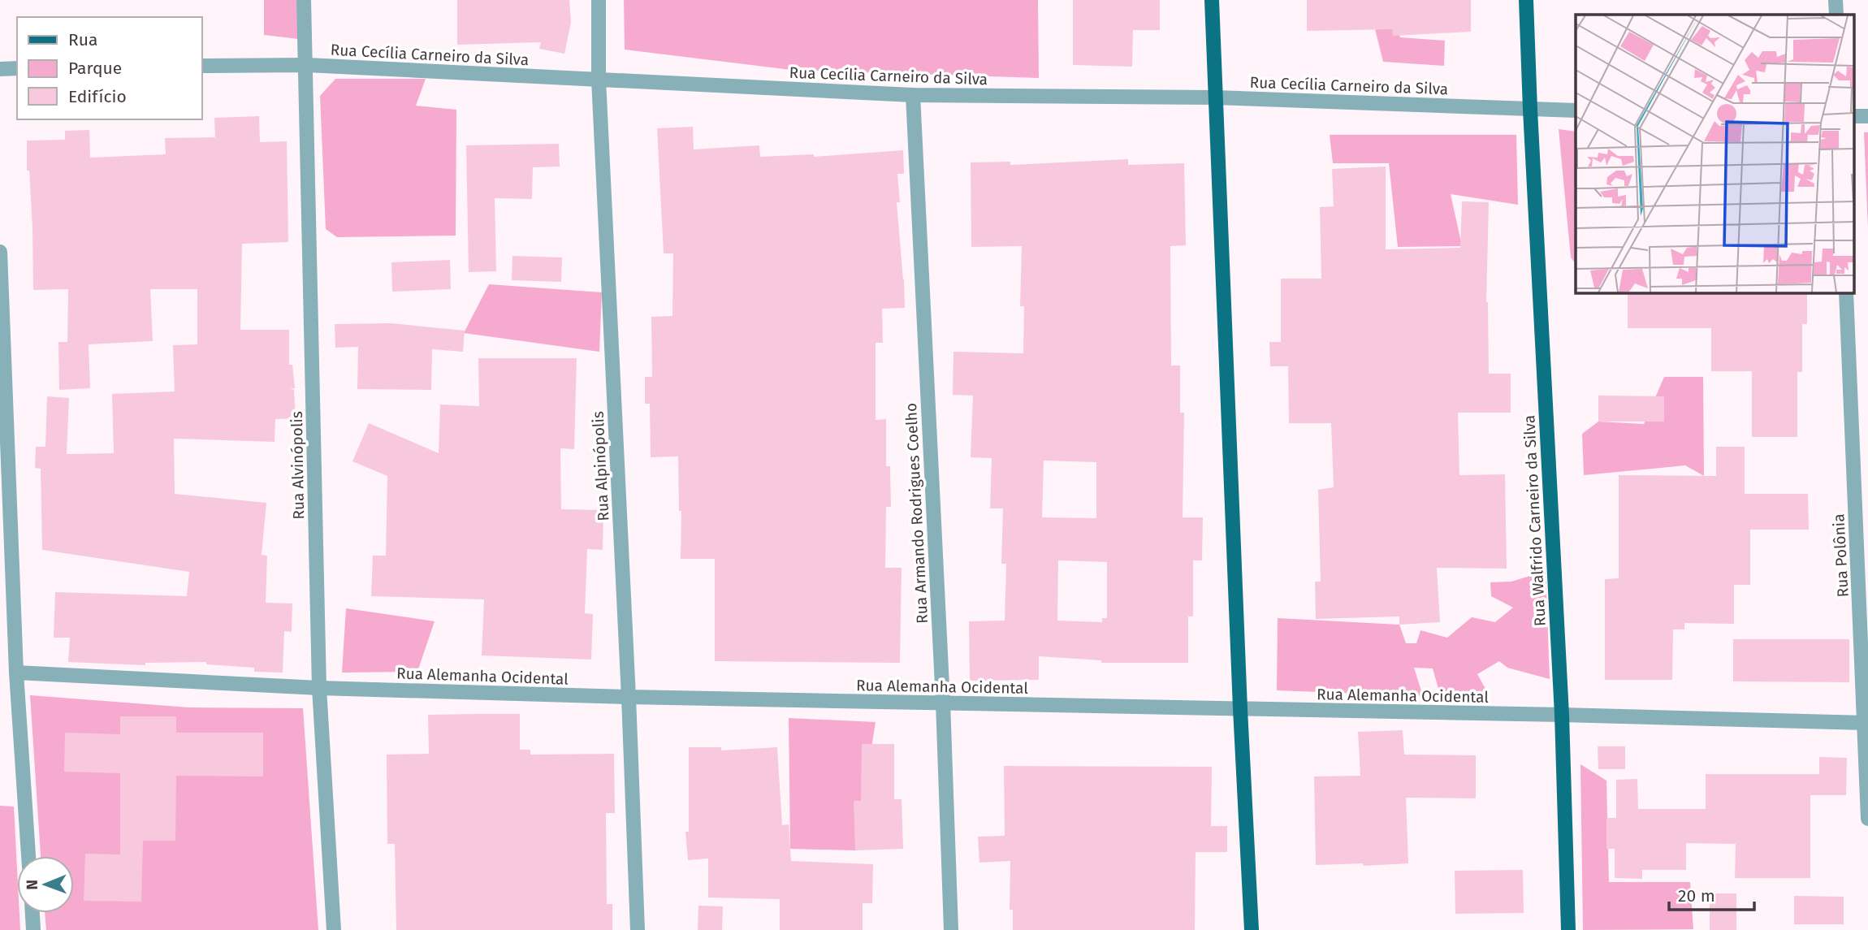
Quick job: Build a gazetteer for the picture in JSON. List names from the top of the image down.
{
  "streets": {
    "main road": ["Rua Walfrido Carneiro da Silva"],
    "street": [
      "Rua Cecília Carneiro da Silva",
      "Rua Alvinópolis",
      "Rua Alpinópolis",
      "Rua Armando Rodrigues Coelho",
      "Rua Polônia",
      "Rua Alemanha Ocidental"
    ]
  },
  "crossings": [
    ["Rua Cecília Carneiro da Silva", "Rua Alvinópolis"],
    ["Rua Cecília Carneiro da Silva", "Rua Alpinópolis"],
    ["Rua Cecília Carneiro da Silva", "Rua Armando Rodrigues Coelho"],
    ["Rua Cecília Carneiro da Silva", "Rua Walfrido Carneiro da Silva"],
    ["Rua Alvinópolis", "Rua Alemanha Ocidental"],
    ["Rua Alpinópolis", "Rua Alemanha Ocidental"],
    ["Rua Armando Rodrigues Coelho", "Rua Alemanha Ocidental"],
    ["Rua Walfrido Carneiro da Silva", "Rua Alemanha Ocidental"],
    ["Rua Polônia", "Rua Alemanha Ocidental"]
  ],
  "legend": ["Rua", "Parque", "Edifício"],
  "scale_bar": "20 m",
  "north": "left"
}
